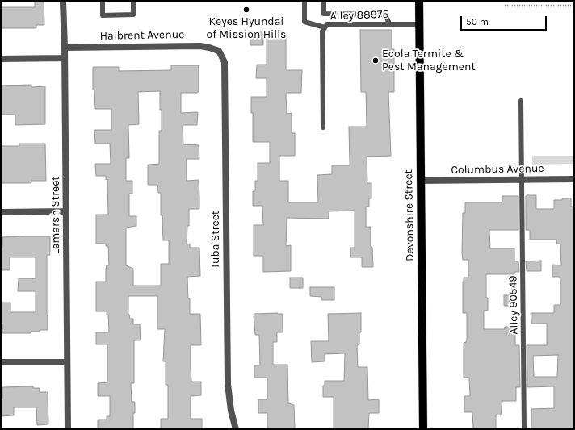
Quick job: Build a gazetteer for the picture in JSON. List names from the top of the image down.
{
  "streets": {
    "main road": ["Devonshire Street"],
    "street": [
      "Halbrent Avenue",
      "Columbus Avenue",
      "Lemarsh Street",
      "Tuba Street"
    ],
    "lane": ["Alley 88975", "Alley 90549"]
  },
  "crossings": [
    ["Alley 88975", "Devonshire Street"],
    ["Halbrent Avenue", "Lemarsh Street"],
    ["Halbrent Avenue", "Tuba Street"],
    ["Columbus Avenue", "Devonshire Street"],
    ["Columbus Avenue", "Alley 90549"]
  ],
  "places": ["Keyes Hyundai of Mission Hills", "Ecola Termite & Pest Management"],
  "scale_bar": "50 m"
}
